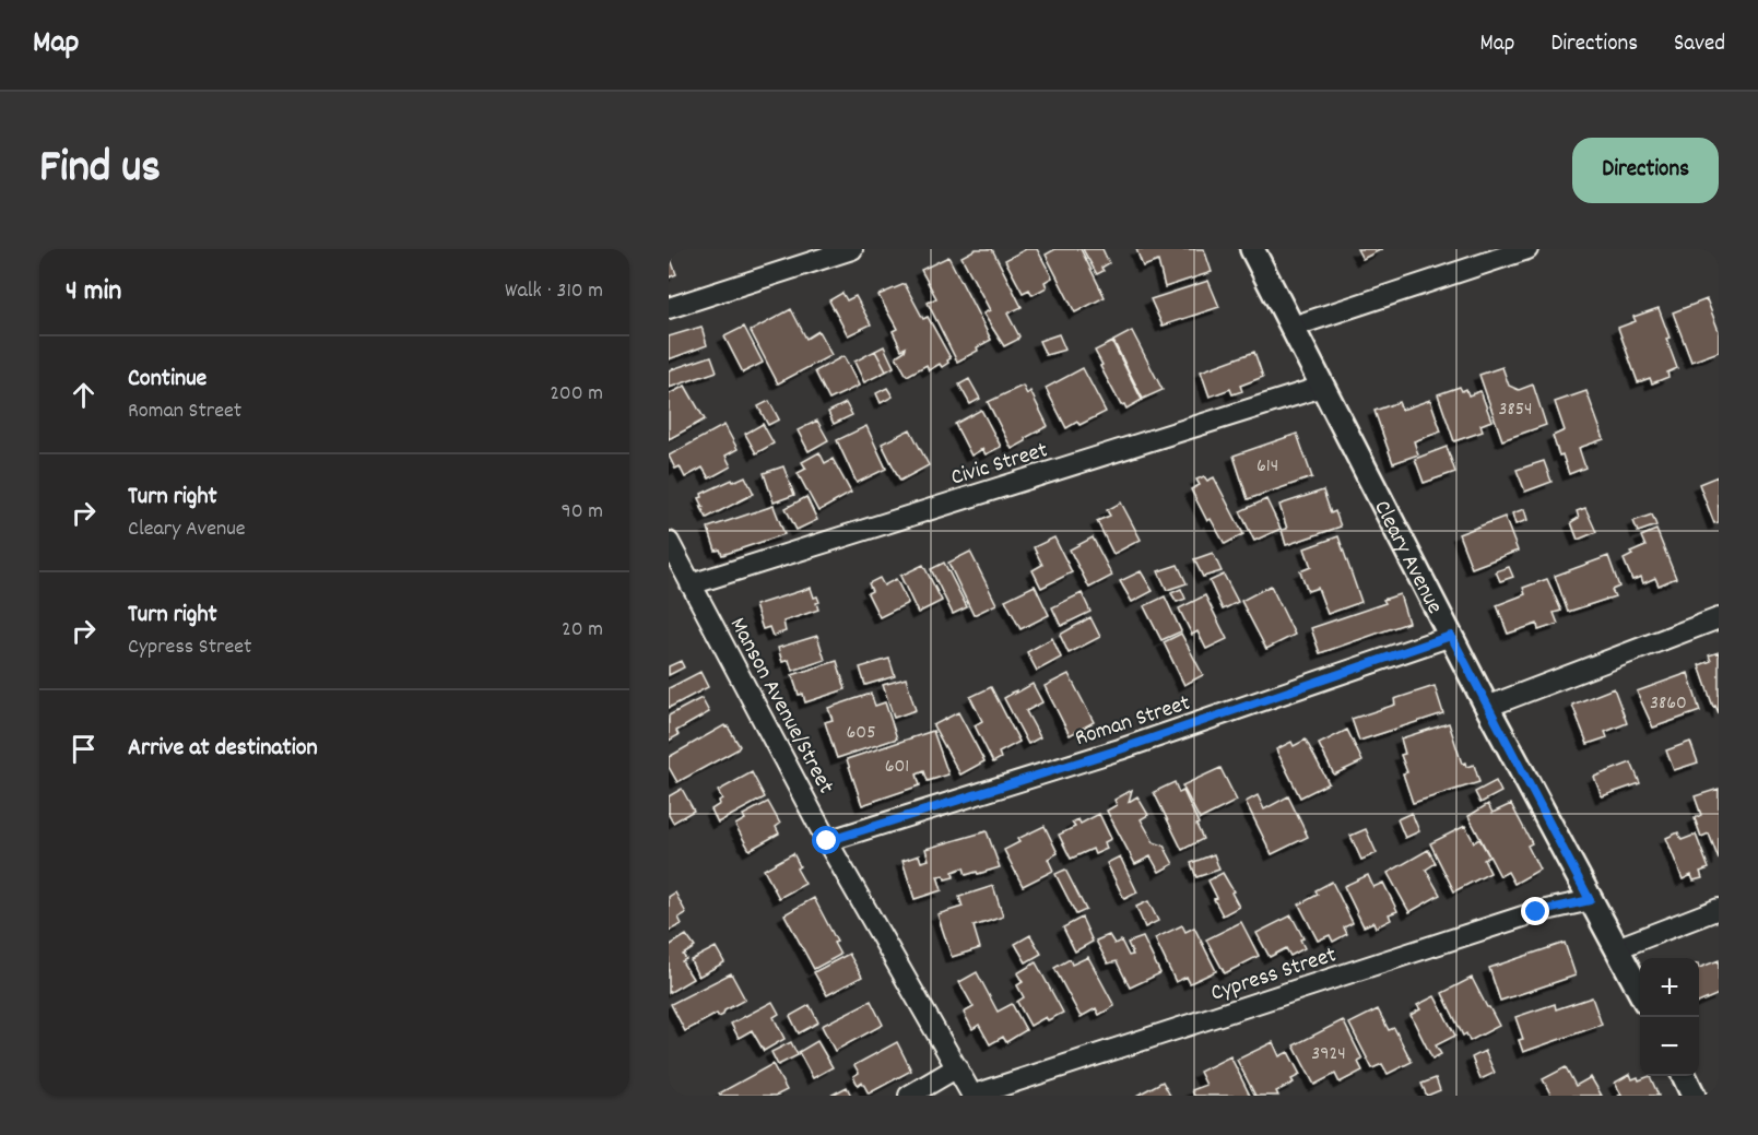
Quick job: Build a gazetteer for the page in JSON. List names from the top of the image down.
{
  "streets": {
    "street": [
      "Civic Street",
      "Cleary Avenue",
      "Manson Avenue/Street",
      "Roman Street",
      "Cypress Street"
    ]
  },
  "crossings": [
    ["Civic Street", "Cleary Avenue"],
    ["Civic Street", "Manson Avenue/Street"],
    ["Cleary Avenue", "Roman Street"],
    ["Cleary Avenue", "Cypress Street"],
    ["Manson Avenue/Street", "Roman Street"],
    ["Manson Avenue/Street", "Cypress Street"]
  ],
  "house_numbers": [
    "3854",
    "614",
    "3860",
    "605",
    "601",
    "3924"
  ],
  "page": {
    "header": "Map",
    "nav": ["Map", "Directions", "Saved"],
    "title": "Find us",
    "buttons": "Directions",
    "heading": ["4 min", "Walk · 310 m"],
    "list": [
      ["Continue", "Roman Street", "200 m"],
      ["Turn right", "Cleary Avenue", "90 m"],
      ["Turn right", "Cypress Street", "20 m"],
      "Arrive at destination"
    ],
    "map_buttons": ["+", "−"]
  }
}
